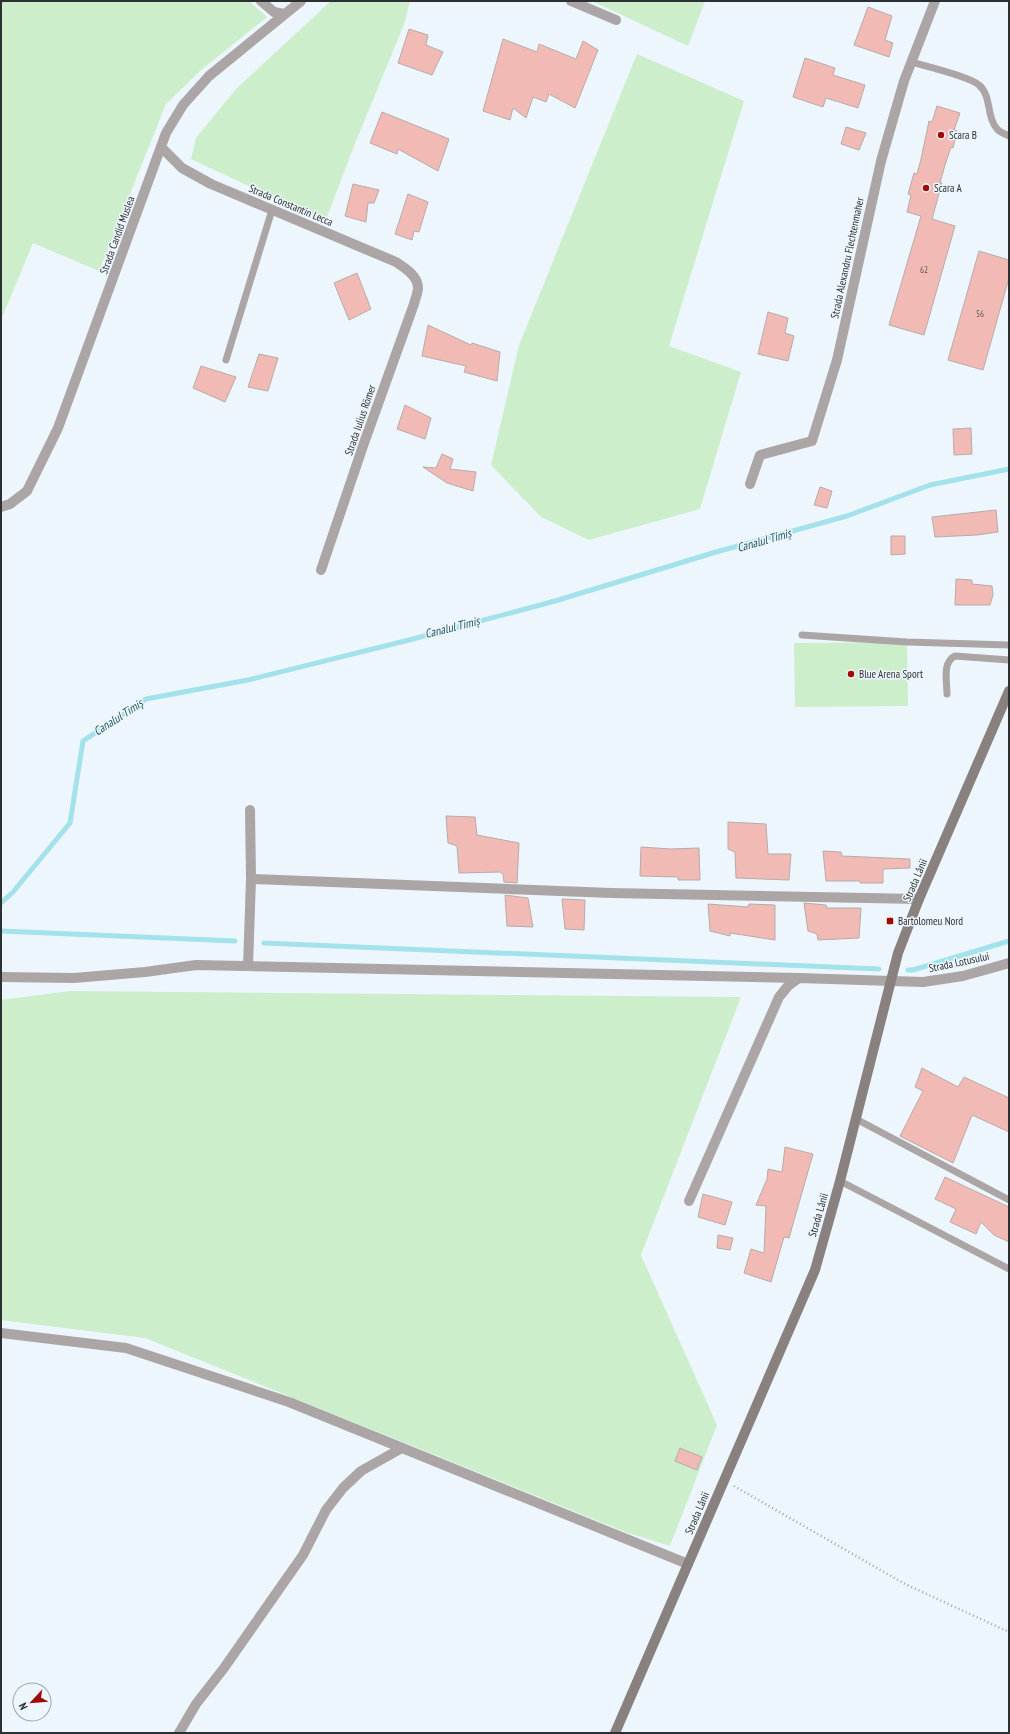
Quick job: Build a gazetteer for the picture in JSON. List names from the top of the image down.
{
  "streets": {
    "main road": ["Strada Lânii"],
    "street": [
      "Strada Constantin Lecca",
      "Strada Candid Muslea",
      "Strada Alexandru Flechtenmaher",
      "Strada Iulius Römer",
      "Strada Lotusului"
    ]
  },
  "crossings": [
    ["Strada Constantin Lecca", "Strada Candid Muslea"],
    ["Strada Constantin Lecca", "Strada Iulius Römer"],
    ["Strada Lânii", "Strada Lotusului"]
  ],
  "water": ["Canalul Timiș"],
  "places": {
    "other": ["Scara B", "Scara A", "Blue Arena Sport"],
    "transit": ["Bartolomeu Nord"]
  },
  "house_numbers": ["62", "56"],
  "north": "bottom left"
}
